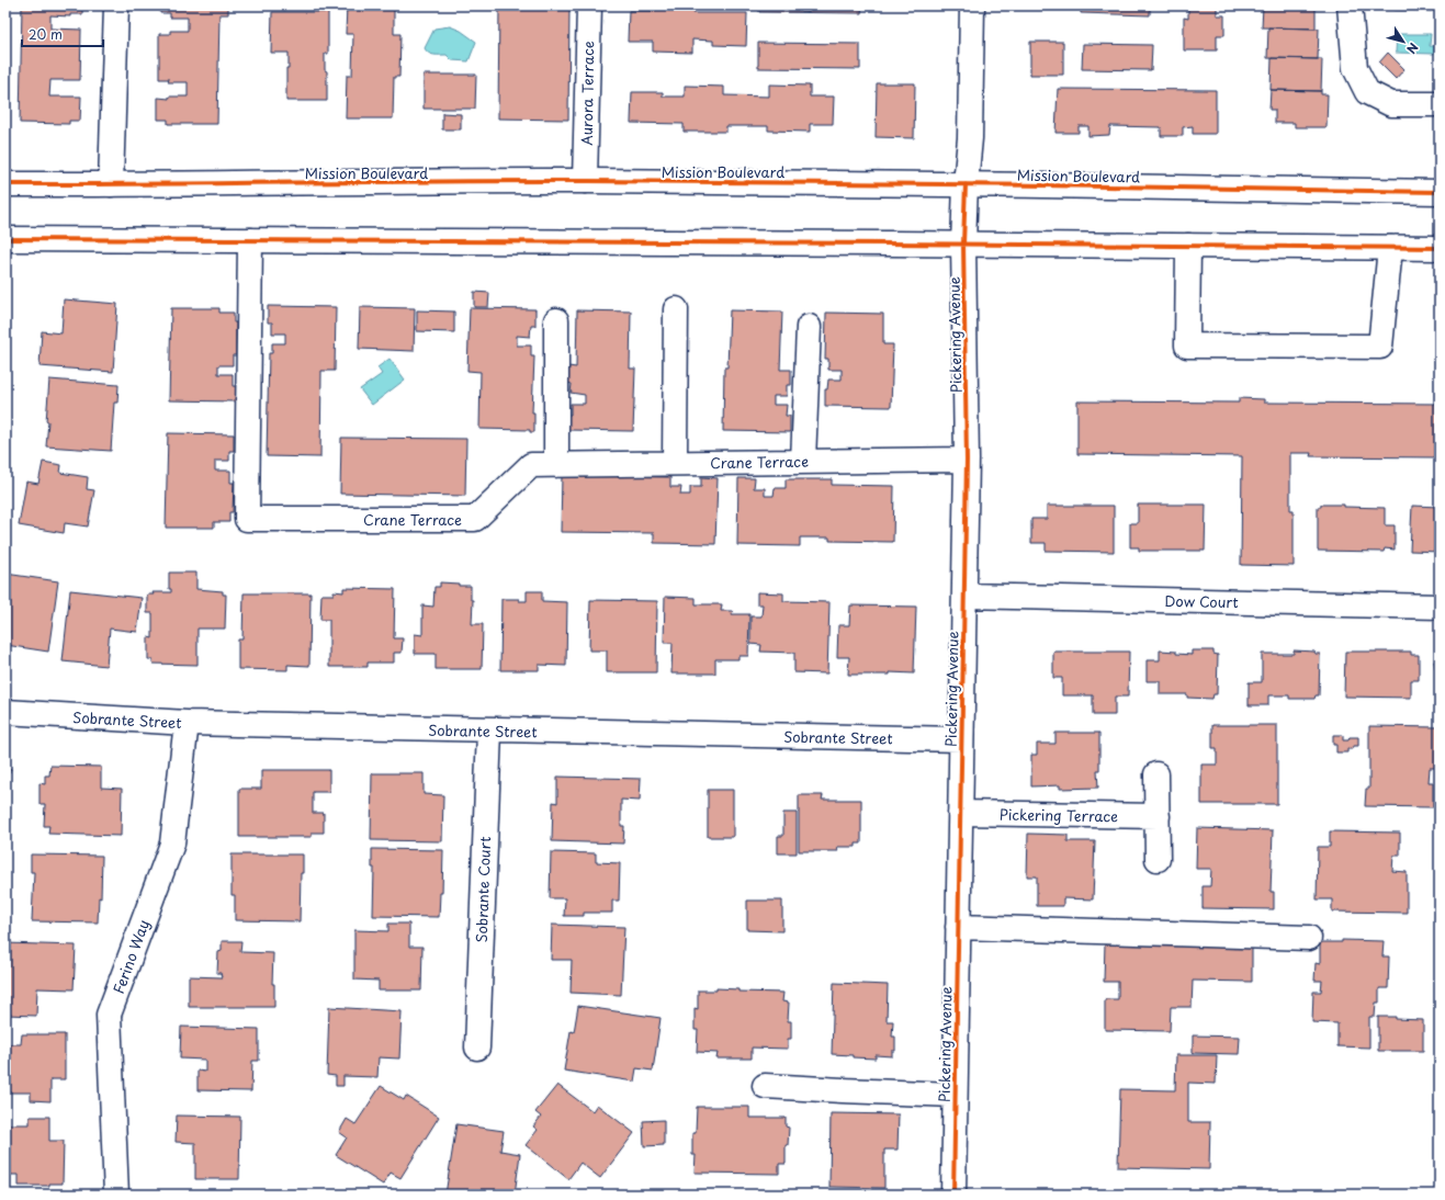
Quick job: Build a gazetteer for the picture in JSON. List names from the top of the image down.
{
  "streets": {
    "street": [
      "Aurora Terrace",
      "Mission Boulevard",
      "Pickering Avenue",
      "Crane Terrace",
      "Dow Court",
      "Sobrante Street",
      "Pickering Terrace",
      "Sobrante Court",
      "Ferino Way"
    ]
  },
  "crossings": [
    ["Aurora Terrace", "Mission Boulevard"],
    ["Mission Boulevard", "Pickering Avenue"],
    ["Pickering Avenue", "Crane Terrace"],
    ["Pickering Avenue", "Dow Court"],
    ["Pickering Avenue", "Sobrante Street"],
    ["Pickering Avenue", "Pickering Terrace"],
    ["Sobrante Street", "Sobrante Court"],
    ["Sobrante Street", "Ferino Way"]
  ],
  "scale_bar": "20 m",
  "north": "bottom right"
}
